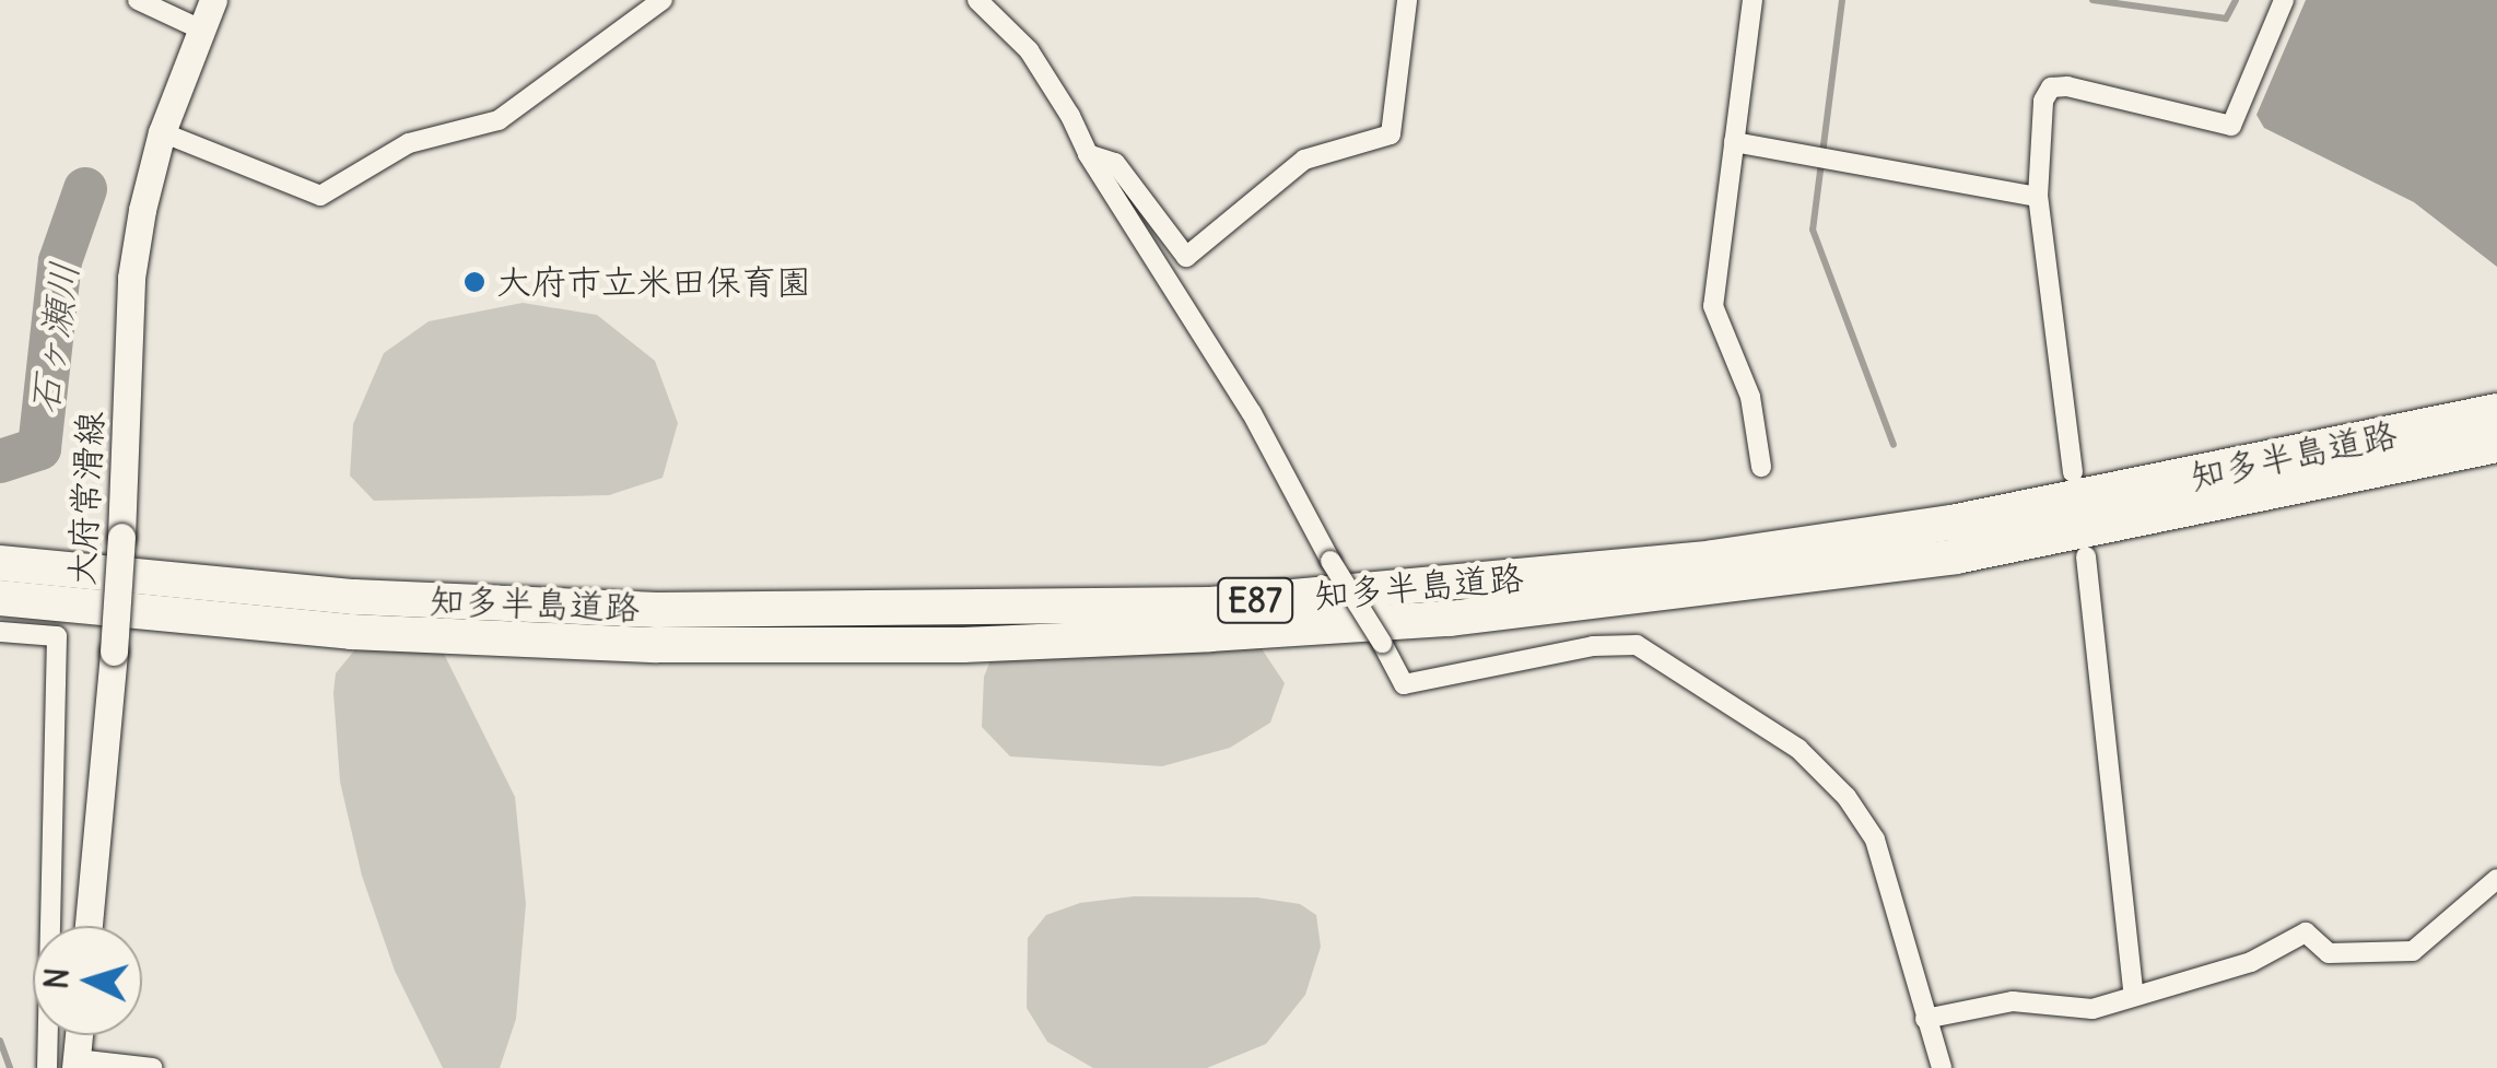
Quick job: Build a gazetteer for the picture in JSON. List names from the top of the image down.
{
  "streets": {
    "highway": ["知多半島道路", "E87"],
    "main road": ["大府常滑線"]
  },
  "water": ["石ヶ瀬川"],
  "places": ["大府市立米田保育園"],
  "north": "left"
}
